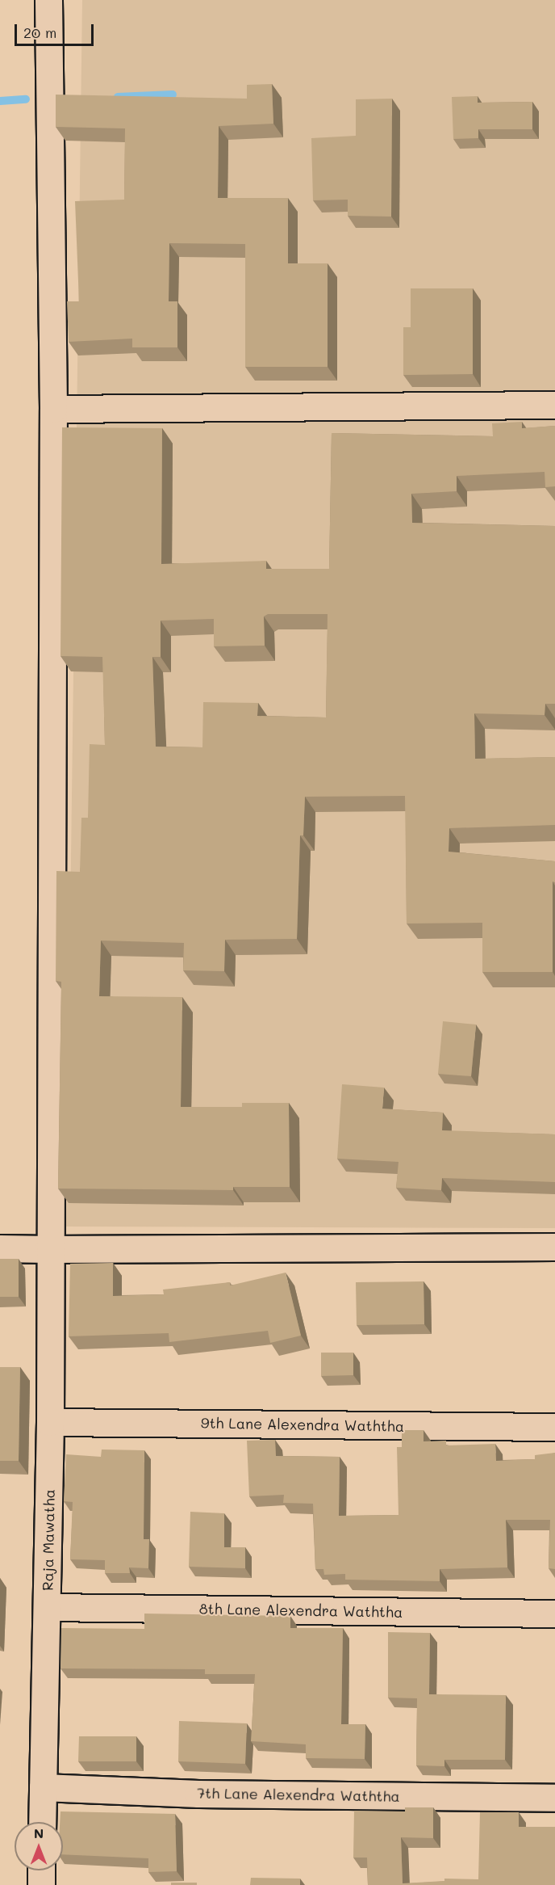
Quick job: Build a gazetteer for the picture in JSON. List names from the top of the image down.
{
  "streets": {
    "street": [
      "9th Lane Alexendra Waththa",
      "Raja Mawatha",
      "8th Lane Alexendra Waththa",
      "7th Lane Alexendra Waththa"
    ]
  },
  "crossings": [
    ["9th Lane Alexendra Waththa", "Raja Mawatha"],
    ["Raja Mawatha", "8th Lane Alexendra Waththa"],
    ["Raja Mawatha", "7th Lane Alexendra Waththa"]
  ],
  "scale_bar": "20 m",
  "north": "top"
}
